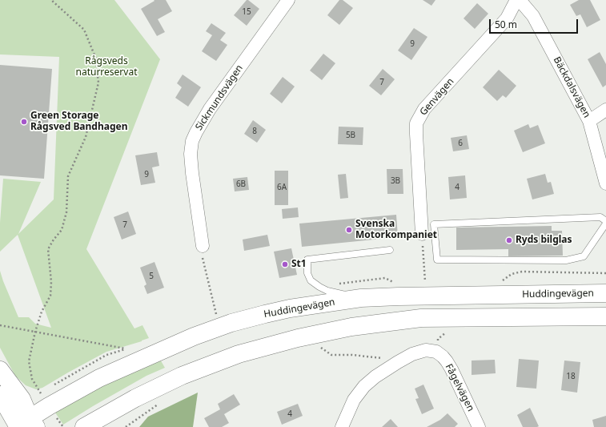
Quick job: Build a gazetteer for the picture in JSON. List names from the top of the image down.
{
  "streets": {
    "main road": ["Huddingevägen"],
    "street": [
      "Bäckdalsvägen",
      "Genvägen",
      "Sickmundsvägen",
      "Fågelvägen"
    ]
  },
  "parks": ["Rågsveds naturreservat"],
  "places": [
    "Green Storage Rågsved Bandhagen",
    "Svenska Motorkompaniet",
    "Ryds bilglas",
    "St1"
  ],
  "house_numbers": [
    "15",
    "9",
    "7",
    "8",
    "5B",
    "6",
    "9",
    "3B",
    "6B",
    "6A",
    "4",
    "7",
    "5",
    "18",
    "4"
  ],
  "scale_bar": "50 m"
}
